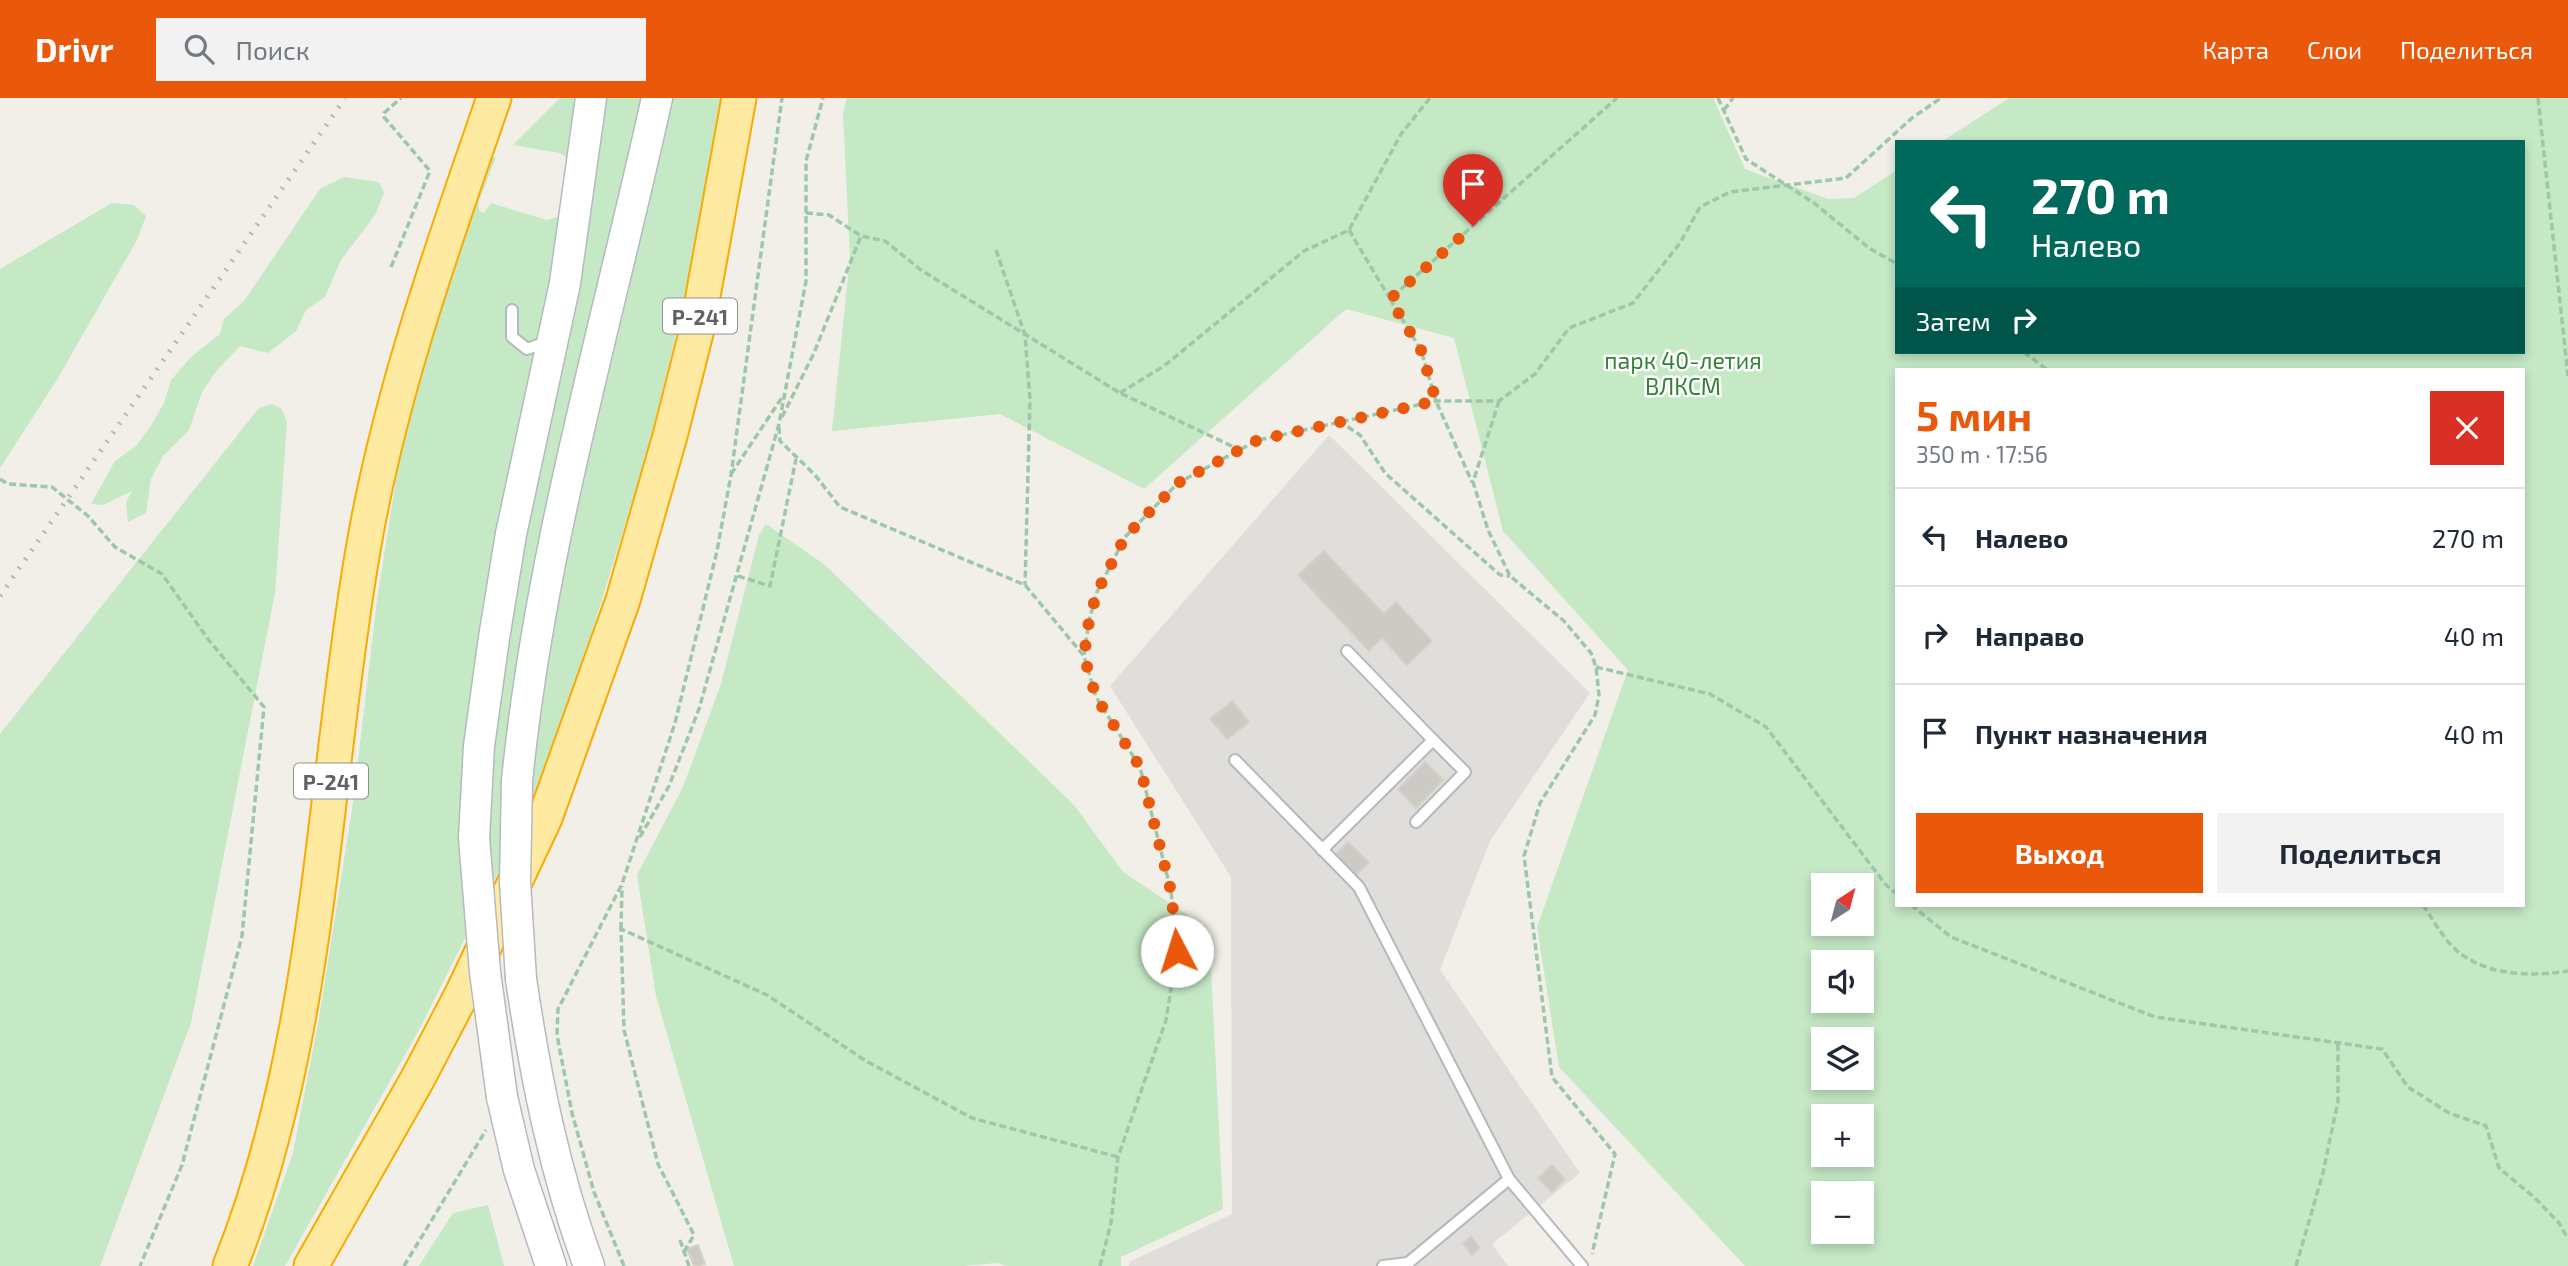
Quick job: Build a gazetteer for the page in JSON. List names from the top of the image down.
{
  "streets": {
    "highway": ["Р-241"]
  },
  "parks": ["парк 40-летия ВЛКСМ"],
  "north": "top right",
  "page": {
    "header": "Drivr",
    "search": "Поиск",
    "nav": ["Карта", "Слои", "Поделиться"],
    "turn": ["270 m", "Налево"],
    "then": "Затем",
    "heading": ["5 мин", "350 m · 17:56"],
    "list": [
      {
        "name": "Налево",
        "value": "270 m"
      },
      {
        "name": "Направо",
        "value": "40 m"
      },
      {
        "name": "Пункт назначения",
        "value": "40 m"
      }
    ],
    "buttons": ["Выход", "Поделиться"],
    "map_buttons": ["+", "−"]
  }
}
